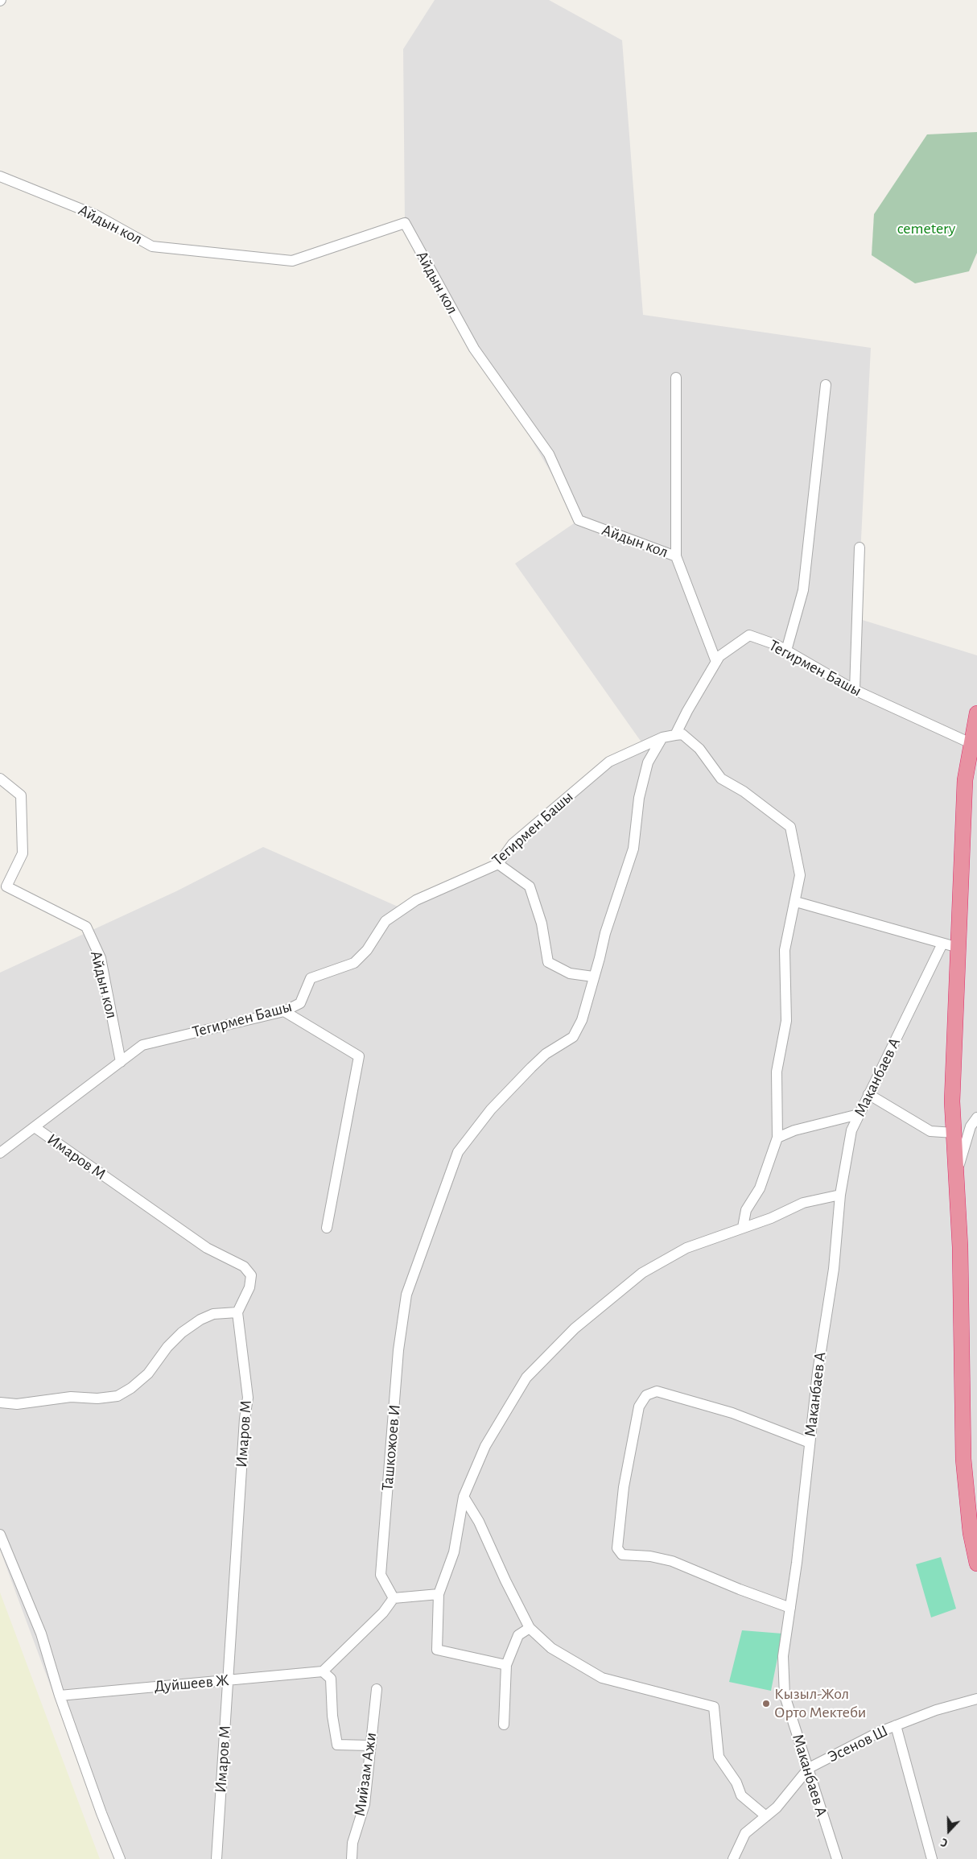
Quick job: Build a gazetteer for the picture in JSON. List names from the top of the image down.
{
  "streets": {
    "street": [
      "Айдын кол",
      "Тегирмен Башы",
      "Маканбаев А",
      "Имаров М",
      "Ташкожоев И",
      "Дуйшеев Ж",
      "Эсенов Ш",
      "Мийзам Ажи"
    ]
  },
  "crossings": [
    ["Айдын кол", "Тегирмен Башы"],
    ["Тегирмен Башы", "Имаров М"],
    ["Тегирмен Башы", "Ташкожоев И"],
    ["Маканбаев А", "Эсенов Ш"],
    ["Имаров М", "Дуйшеев Ж"]
  ],
  "parks": ["cemetery"],
  "places": ["Кызыл-Жол Орто Мектеби"],
  "north": "bottom"
}
